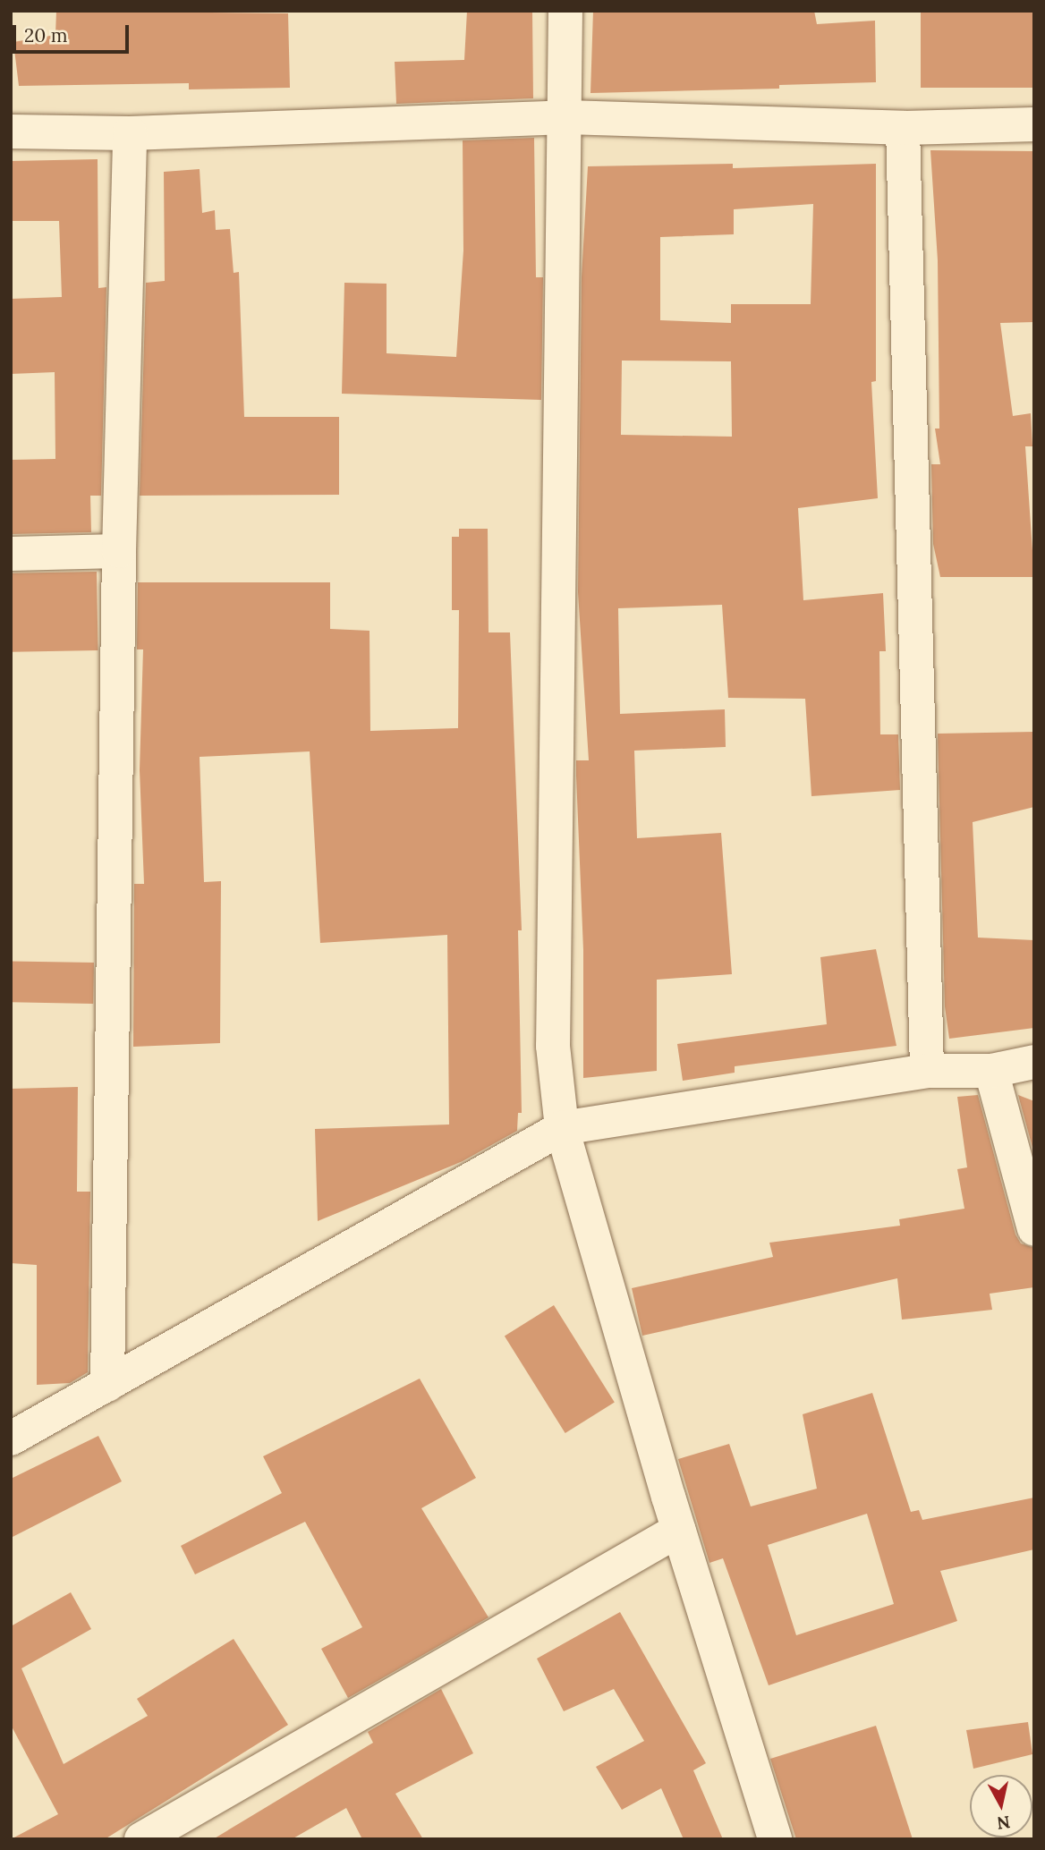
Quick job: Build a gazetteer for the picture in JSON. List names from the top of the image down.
{
  "scale_bar": "20 m",
  "north": "bottom"
}
